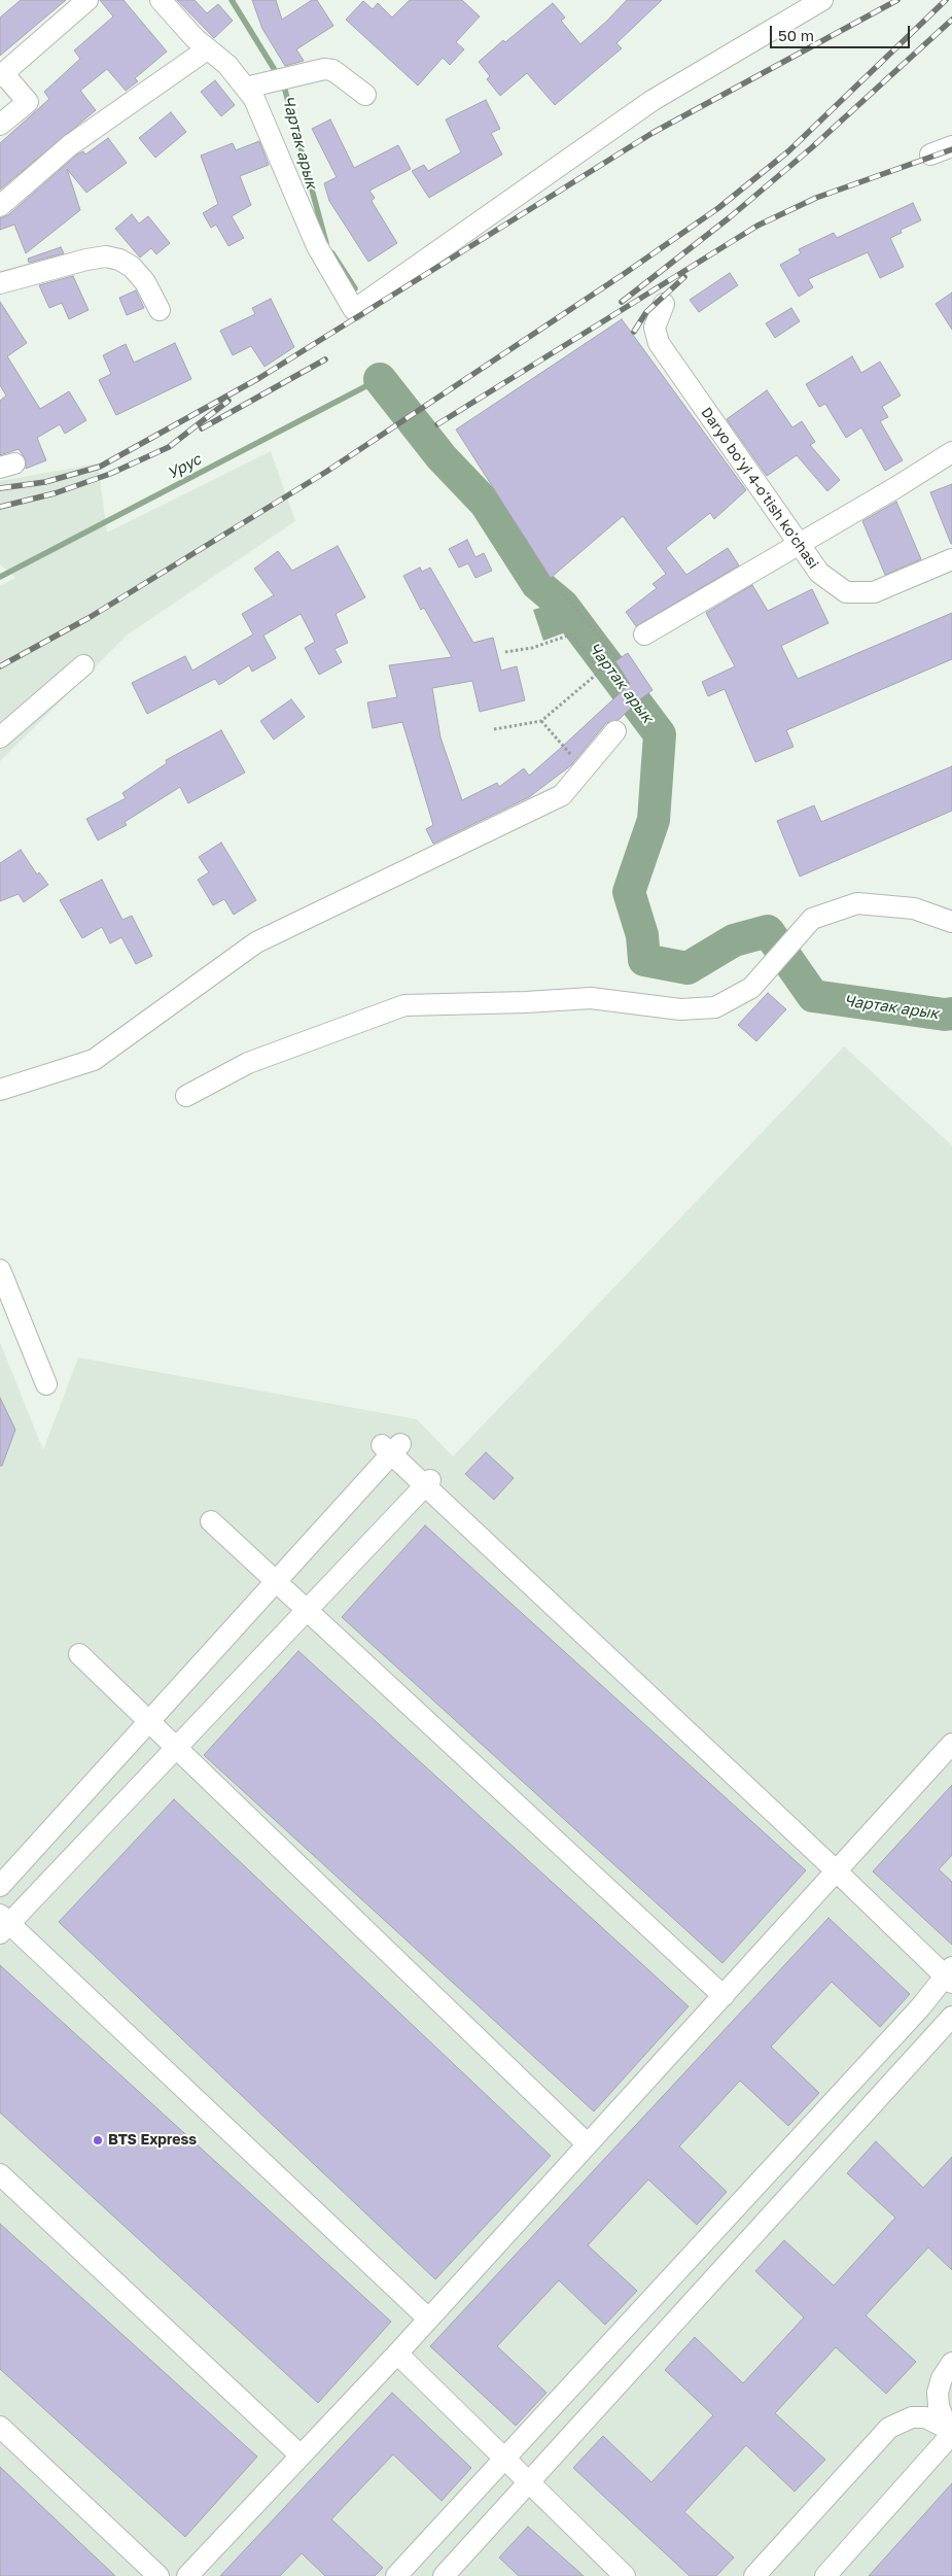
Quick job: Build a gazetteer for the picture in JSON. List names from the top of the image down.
{
  "streets": {
    "street": ["Daryo bo'yi 4-o'tish ko'chasi"]
  },
  "water": ["Чартак арык", "Урус"],
  "places": ["BTS Express"],
  "scale_bar": "50 m"
}
